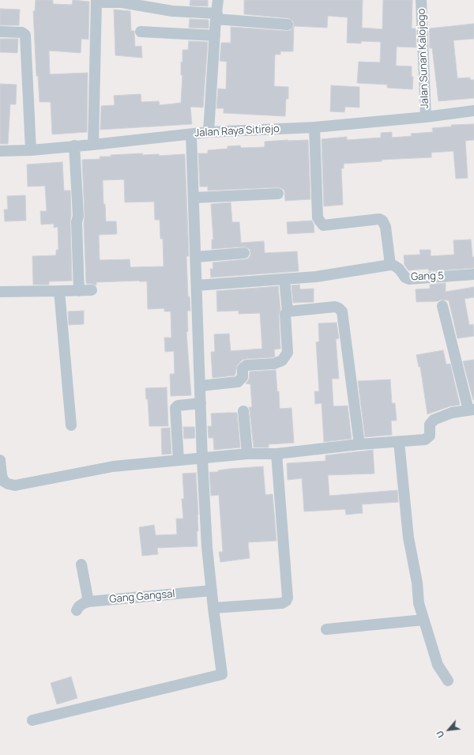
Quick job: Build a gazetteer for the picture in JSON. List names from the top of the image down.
{
  "streets": {
    "street": [
      "Jalan Sunan Kalojogo",
      "Jalan Raya Sitirejo",
      "Gang 5",
      "Gang Gangsal"
    ]
  },
  "crossings": [
    ["Jalan Sunan Kalojogo", "Jalan Raya Sitirejo"]
  ],
  "north": "bottom left"
}
